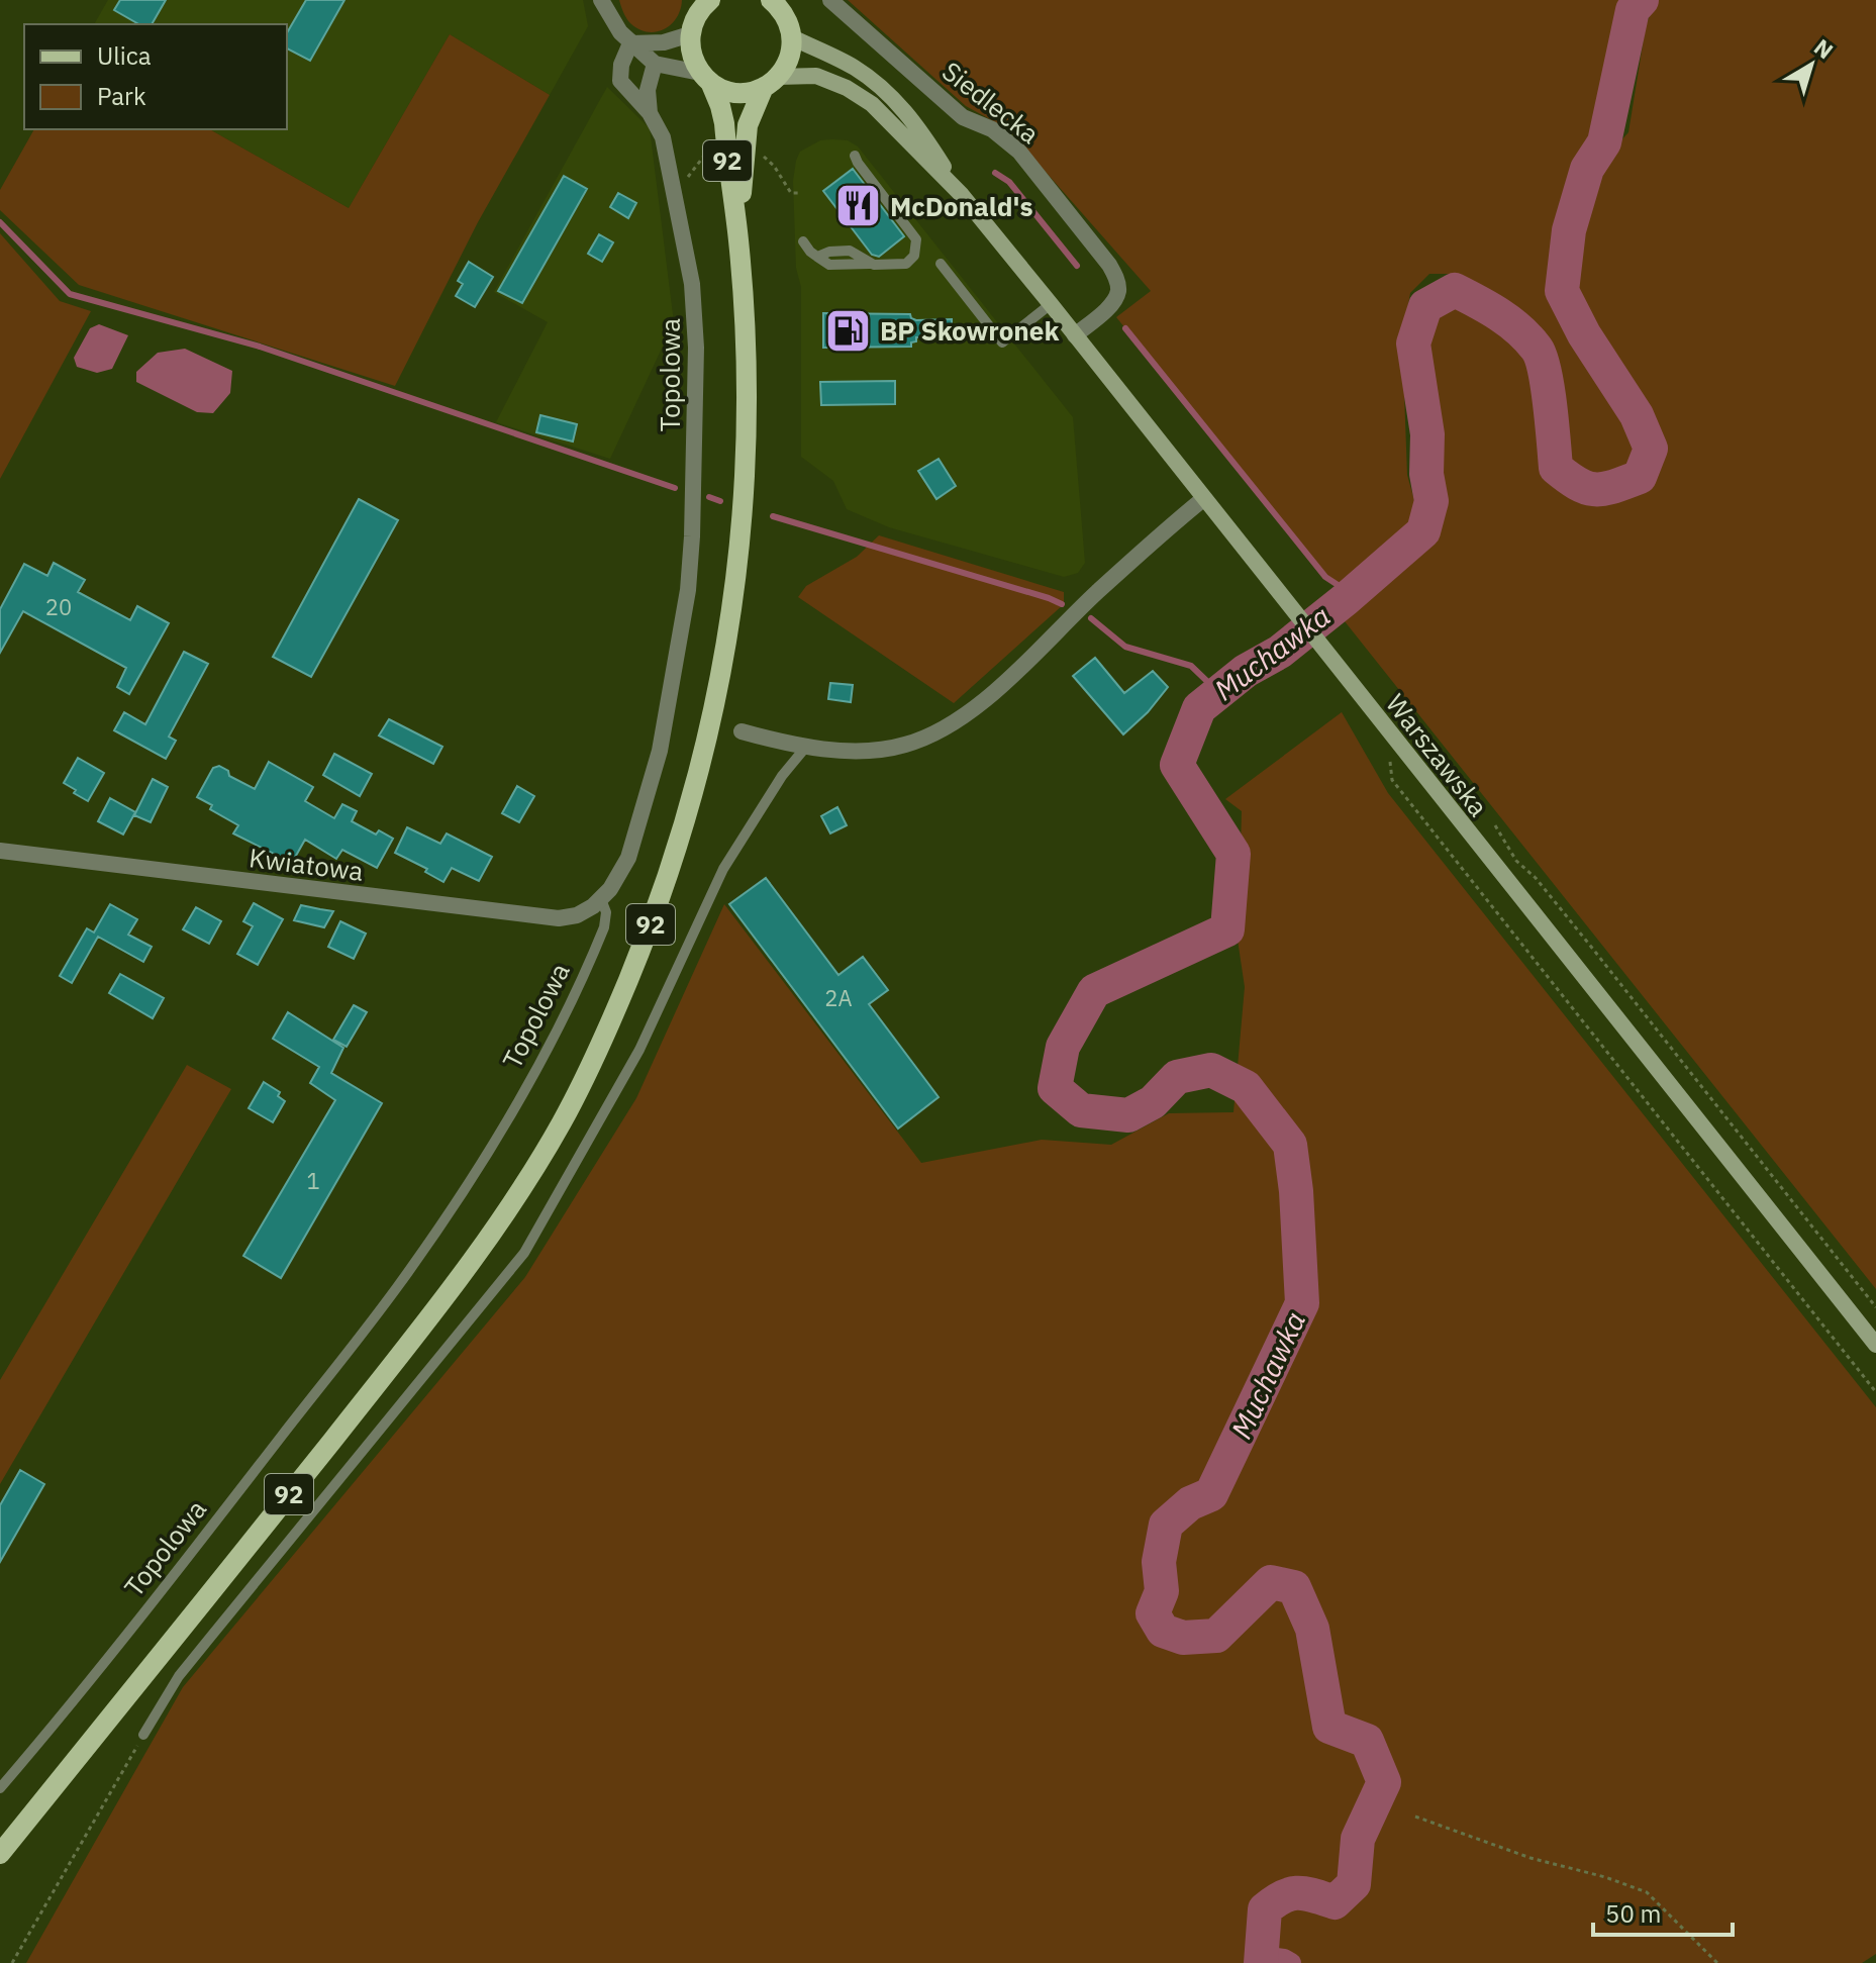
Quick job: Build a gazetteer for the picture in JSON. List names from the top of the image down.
{
  "streets": {
    "main road": ["92", "Warszawska"],
    "street": ["Siedlecka", "Topolowa", "Kwiatowa"]
  },
  "crossings": [
    ["Siedlecka", "Warszawska"],
    ["92", "Warszawska"],
    ["Topolowa", "Kwiatowa"]
  ],
  "water": ["Muchawka"],
  "places": {
    "restaurant": ["McDonald's"],
    "fuel station": ["BP Skowronek"]
  },
  "house_numbers": ["20", "2A", "1"],
  "legend": ["Ulica", "Park"],
  "scale_bar": "50 m",
  "north": "top right"
}
